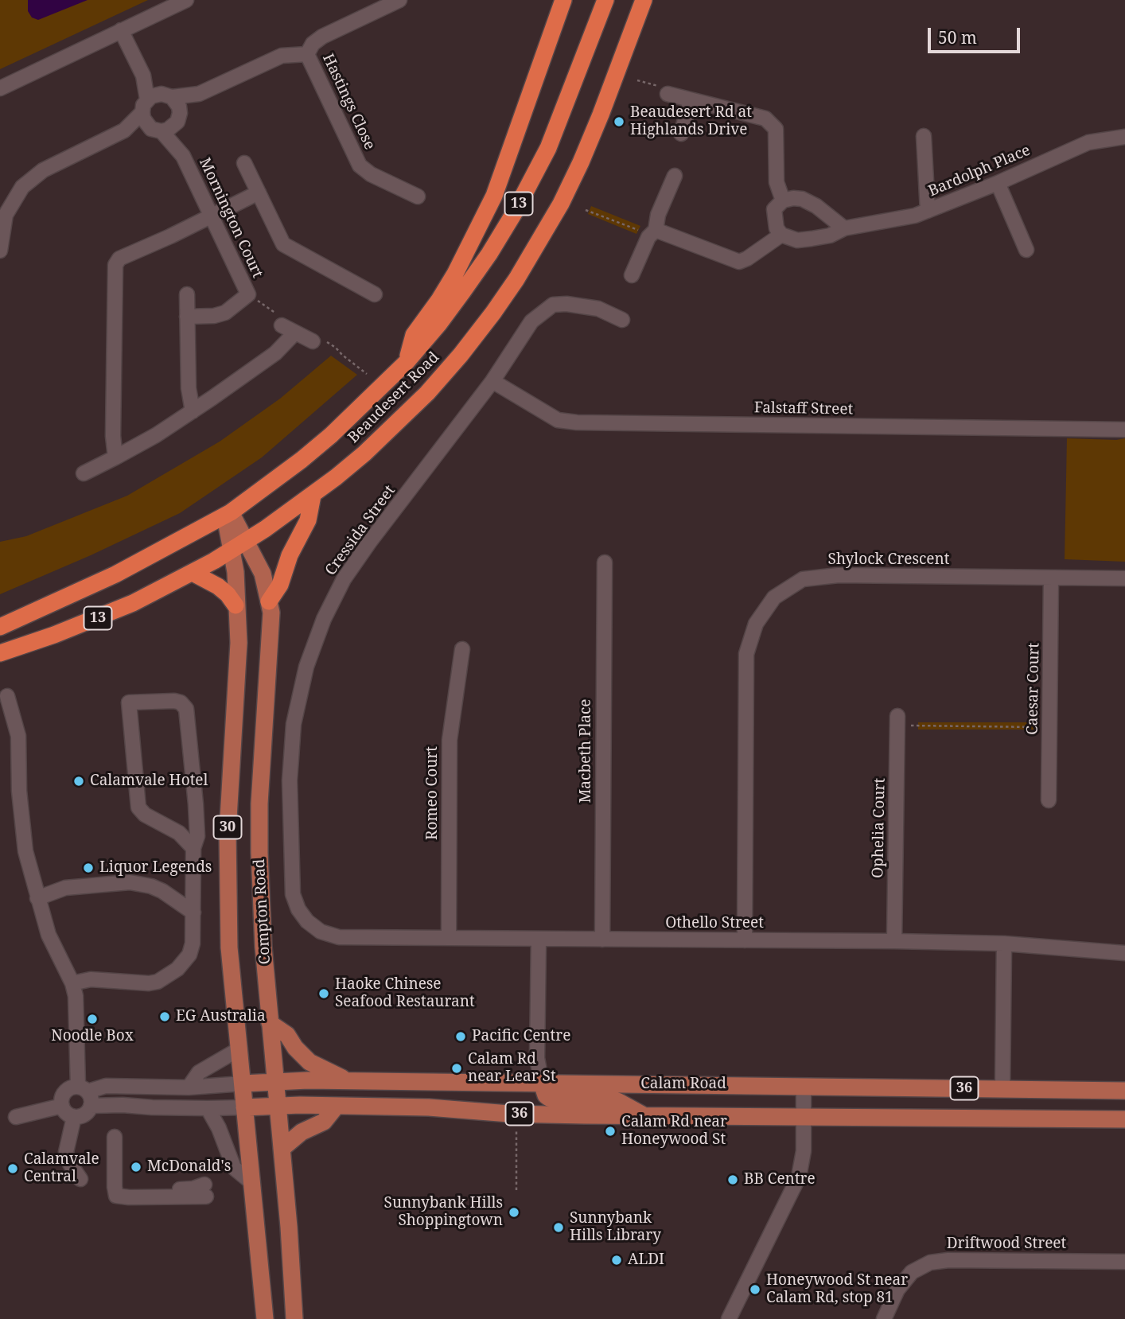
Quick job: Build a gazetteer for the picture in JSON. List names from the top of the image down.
{
  "streets": {
    "highway": ["13", "Beaudesert Road"],
    "main road": [
      "30",
      "Compton Road",
      "Calam Road",
      "36"
    ],
    "street": [
      "Hastings Close",
      "Bardolph Place",
      "Mornington Court",
      "Falstaff Street",
      "Cressida Street",
      "Shylock Crescent",
      "Caesar Court",
      "Macbeth Place",
      "Romeo Court",
      "Ophelia Court",
      "Othello Street",
      "Driftwood Street"
    ]
  },
  "crossings": [
    ["Beaudesert Road", "Compton Road"],
    ["Falstaff Street", "Cressida Street"],
    ["Cressida Street", "Othello Street"],
    ["Shylock Crescent", "Caesar Court"],
    ["Shylock Crescent", "Othello Street"],
    ["Macbeth Place", "Othello Street"],
    ["Romeo Court", "Othello Street"],
    ["Ophelia Court", "Othello Street"],
    ["Compton Road", "Calam Road"]
  ],
  "places": [
    "Beaudesert Rd at Highlands Drive",
    "Calamvale Hotel",
    "Liquor Legends",
    "Haoke Chinese Seafood Restaurant",
    "EG Australia",
    "Noodle Box",
    "Pacific Centre",
    "Calam Rd near Lear St",
    "Calam Rd near Honeywood St",
    "McDonald's",
    "Calamvale Central",
    "BB Centre",
    "Sunnybank Hills Shoppingtown",
    "Sunnybank Hills Library",
    "ALDI",
    "Honeywood St near Calam Rd, stop 81"
  ],
  "scale_bar": "50 m"
}
